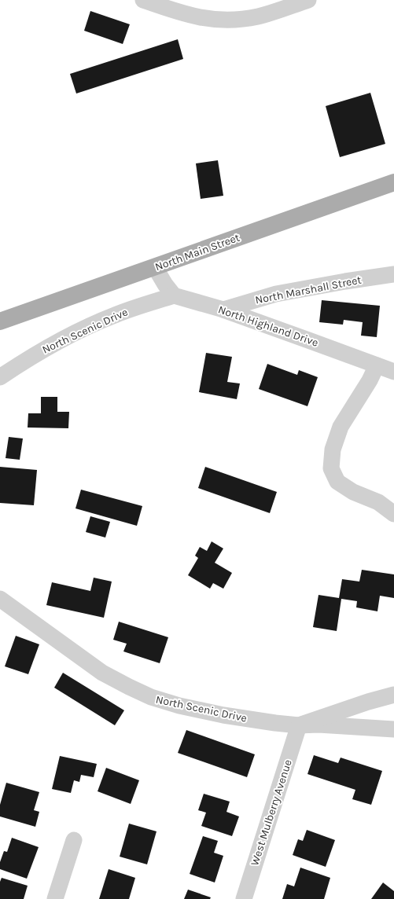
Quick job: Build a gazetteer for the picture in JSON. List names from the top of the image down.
{
  "streets": {
    "main road": ["North Main Street"],
    "street": [
      "North Marshall Street",
      "North Highland Drive",
      "North Scenic Drive",
      "West Mulberry Avenue"
    ]
  },
  "crossings": [
    ["North Marshall Street", "North Highland Drive"],
    ["North Highland Drive", "North Scenic Drive"],
    ["North Scenic Drive", "West Mulberry Avenue"]
  ]
}
